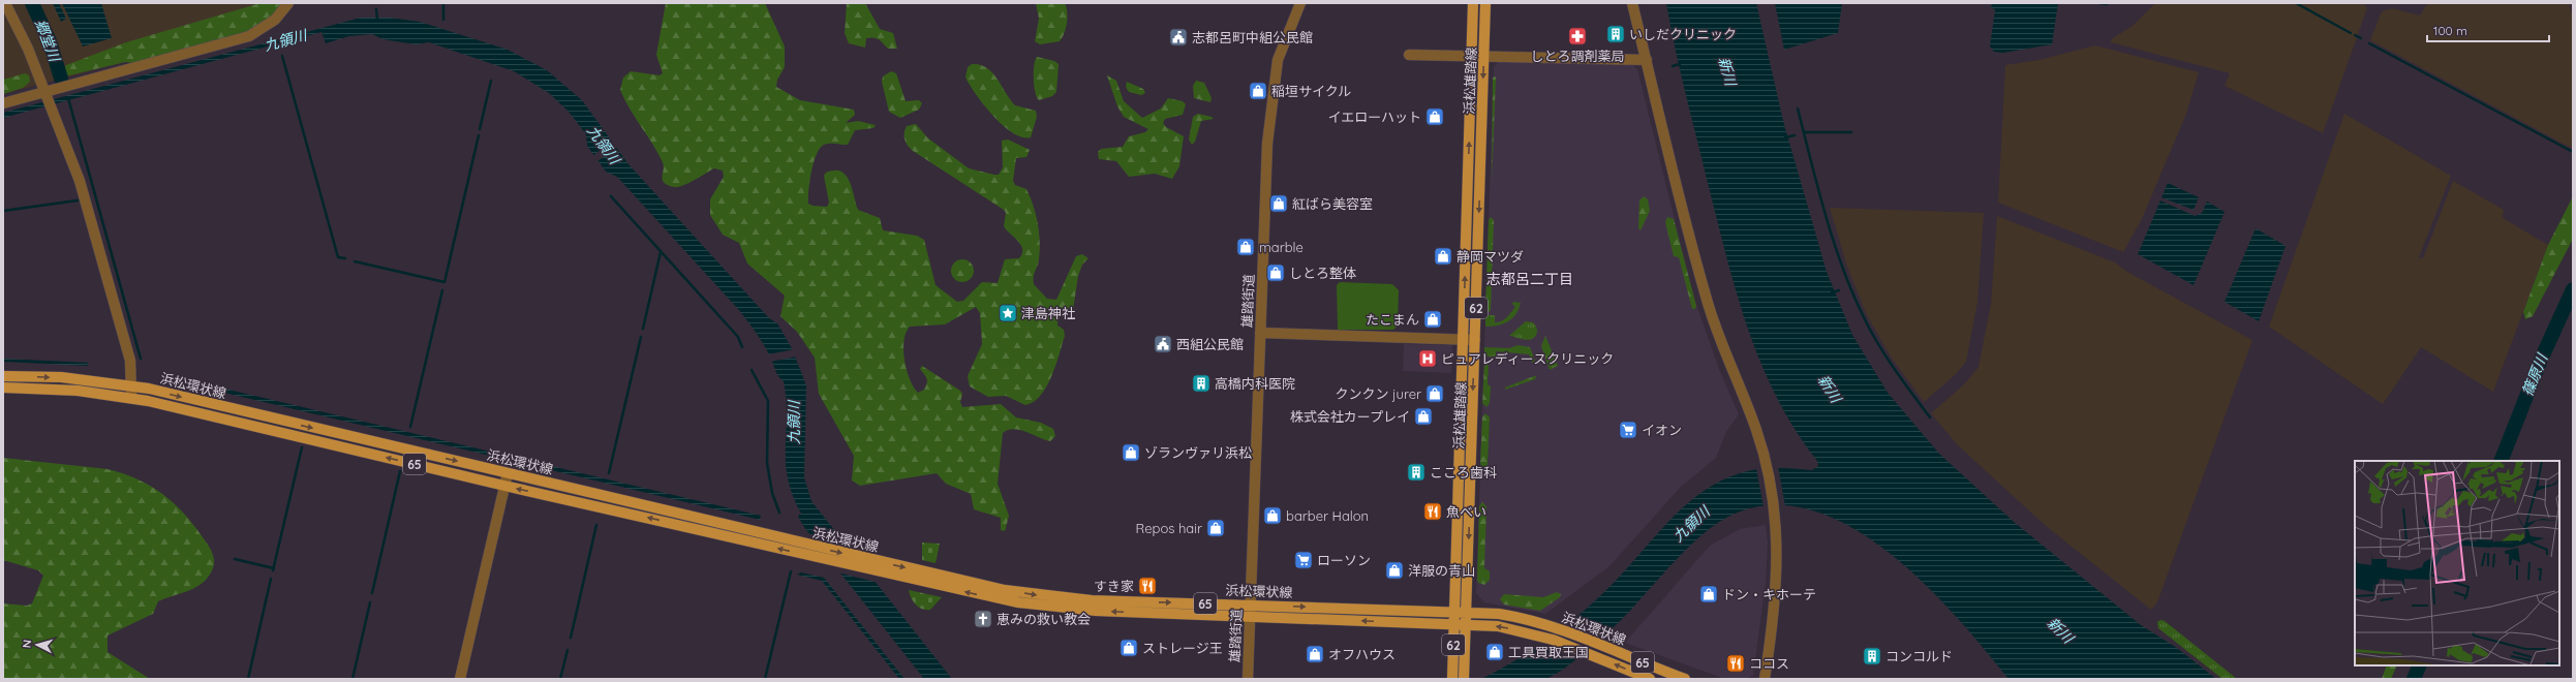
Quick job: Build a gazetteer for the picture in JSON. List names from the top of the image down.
{
  "streets": {
    "main road": [
      "浜松雄踏線",
      "62",
      "浜松環状線",
      "65"
    ],
    "street": ["雄踏街道"]
  },
  "crossings": [
    ["浜松雄踏線", "浜松環状線"],
    ["雄踏街道", "浜松環状線"]
  ],
  "districts": ["志都呂二丁目"],
  "water": [
    "郷堂川",
    "九領川",
    "新川",
    "篠原川"
  ],
  "places": {
    "building": [
      "いしだクリニック",
      "高橋内科医院",
      "こころ歯科",
      "コンコルド"
    ],
    "pharmacy": ["しとろ調剤薬局"],
    "public building": ["志都呂町中組公民館", "西組公民館"],
    "shop": [
      "稲垣サイクル",
      "イエローハット",
      "紅ばら美容室",
      "marble",
      "静岡マツダ",
      "しとろ整体",
      "たこまん",
      "クンクン jurer",
      "株式会社カープレイ",
      "ゾランヴァリ浜松",
      "barber Halon",
      "Repos hair",
      "洋服の青山",
      "ドン・キホーテ",
      "ストレージ王",
      "工具買取王国",
      "オフハウス"
    ],
    "place": ["津島神社"],
    "hospital": ["ピュアレディースクリニック"],
    "supermarket": ["イオン", "ローソン"],
    "restaurant": ["魚べい", "すき家", "ココス"],
    "church": ["恵みの救い教会"]
  },
  "scale_bar": "100 m",
  "north": "left"
}
